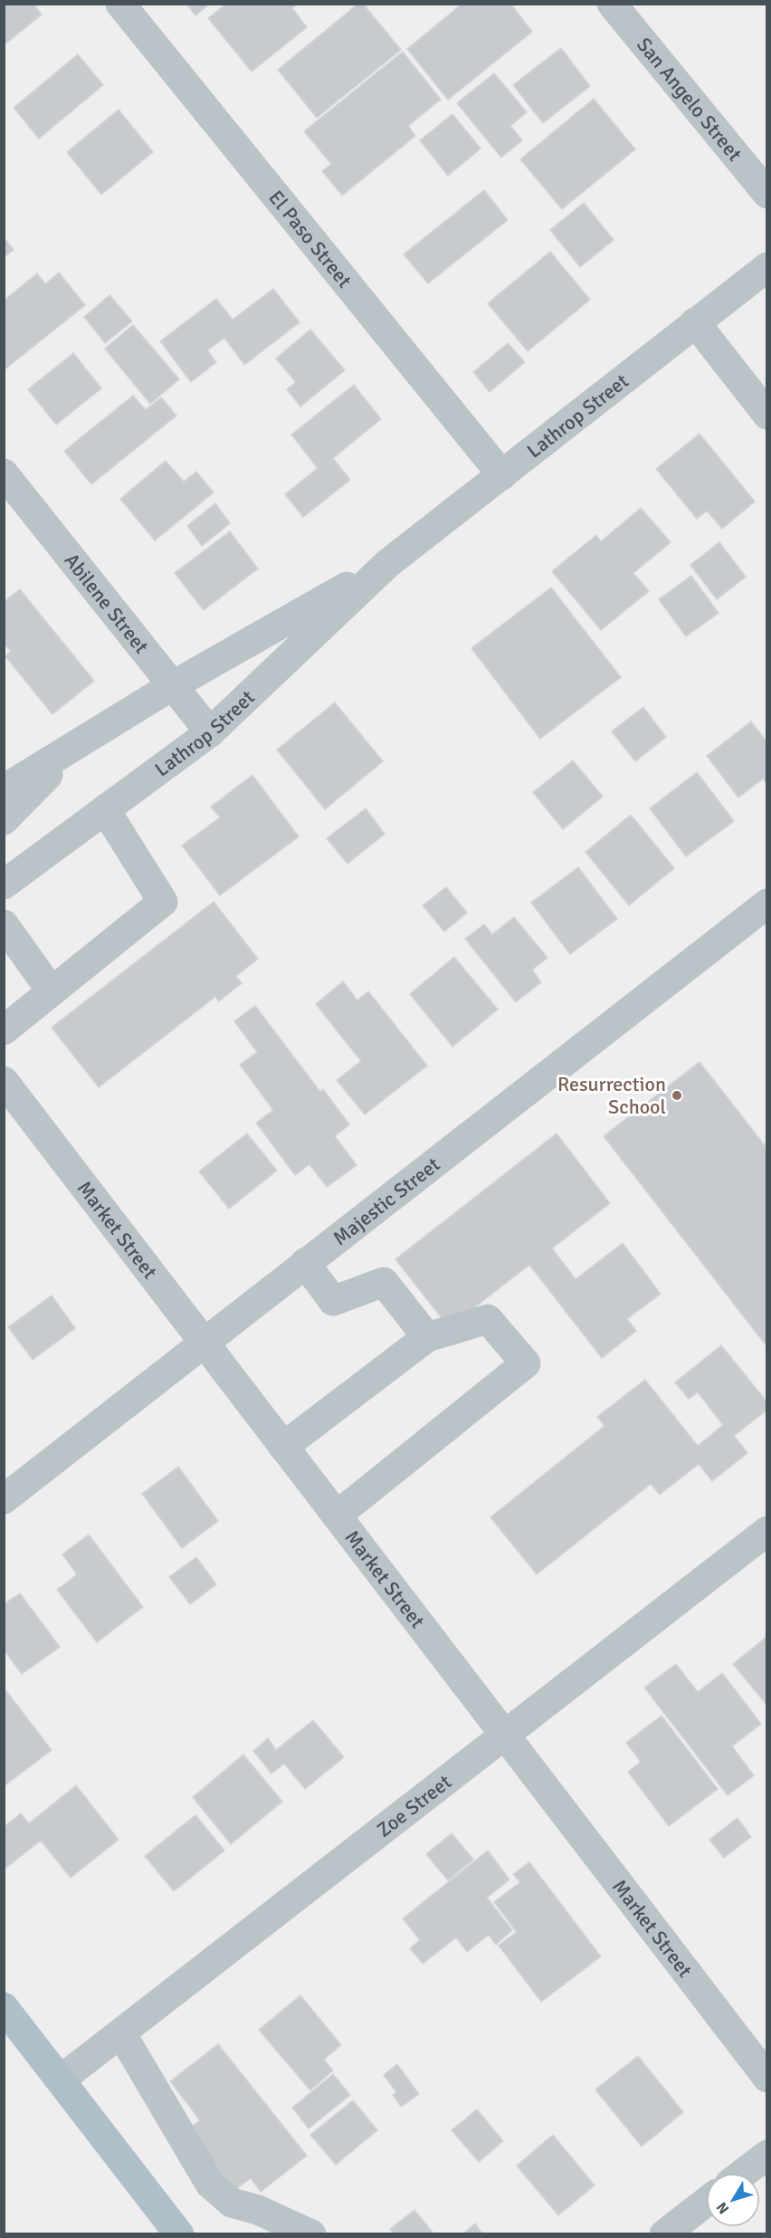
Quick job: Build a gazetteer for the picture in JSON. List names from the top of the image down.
{
  "streets": {
    "street": [
      "San Angelo Street",
      "El Paso Street",
      "Lathrop Street",
      "Abilene Street",
      "Majestic Street",
      "Market Street",
      "Zoe Street"
    ]
  },
  "crossings": [
    ["El Paso Street", "Lathrop Street"],
    ["Lathrop Street", "Abilene Street"],
    ["Majestic Street", "Market Street"],
    ["Market Street", "Zoe Street"]
  ],
  "places": ["Resurrection School"],
  "north": "bottom left"
}
